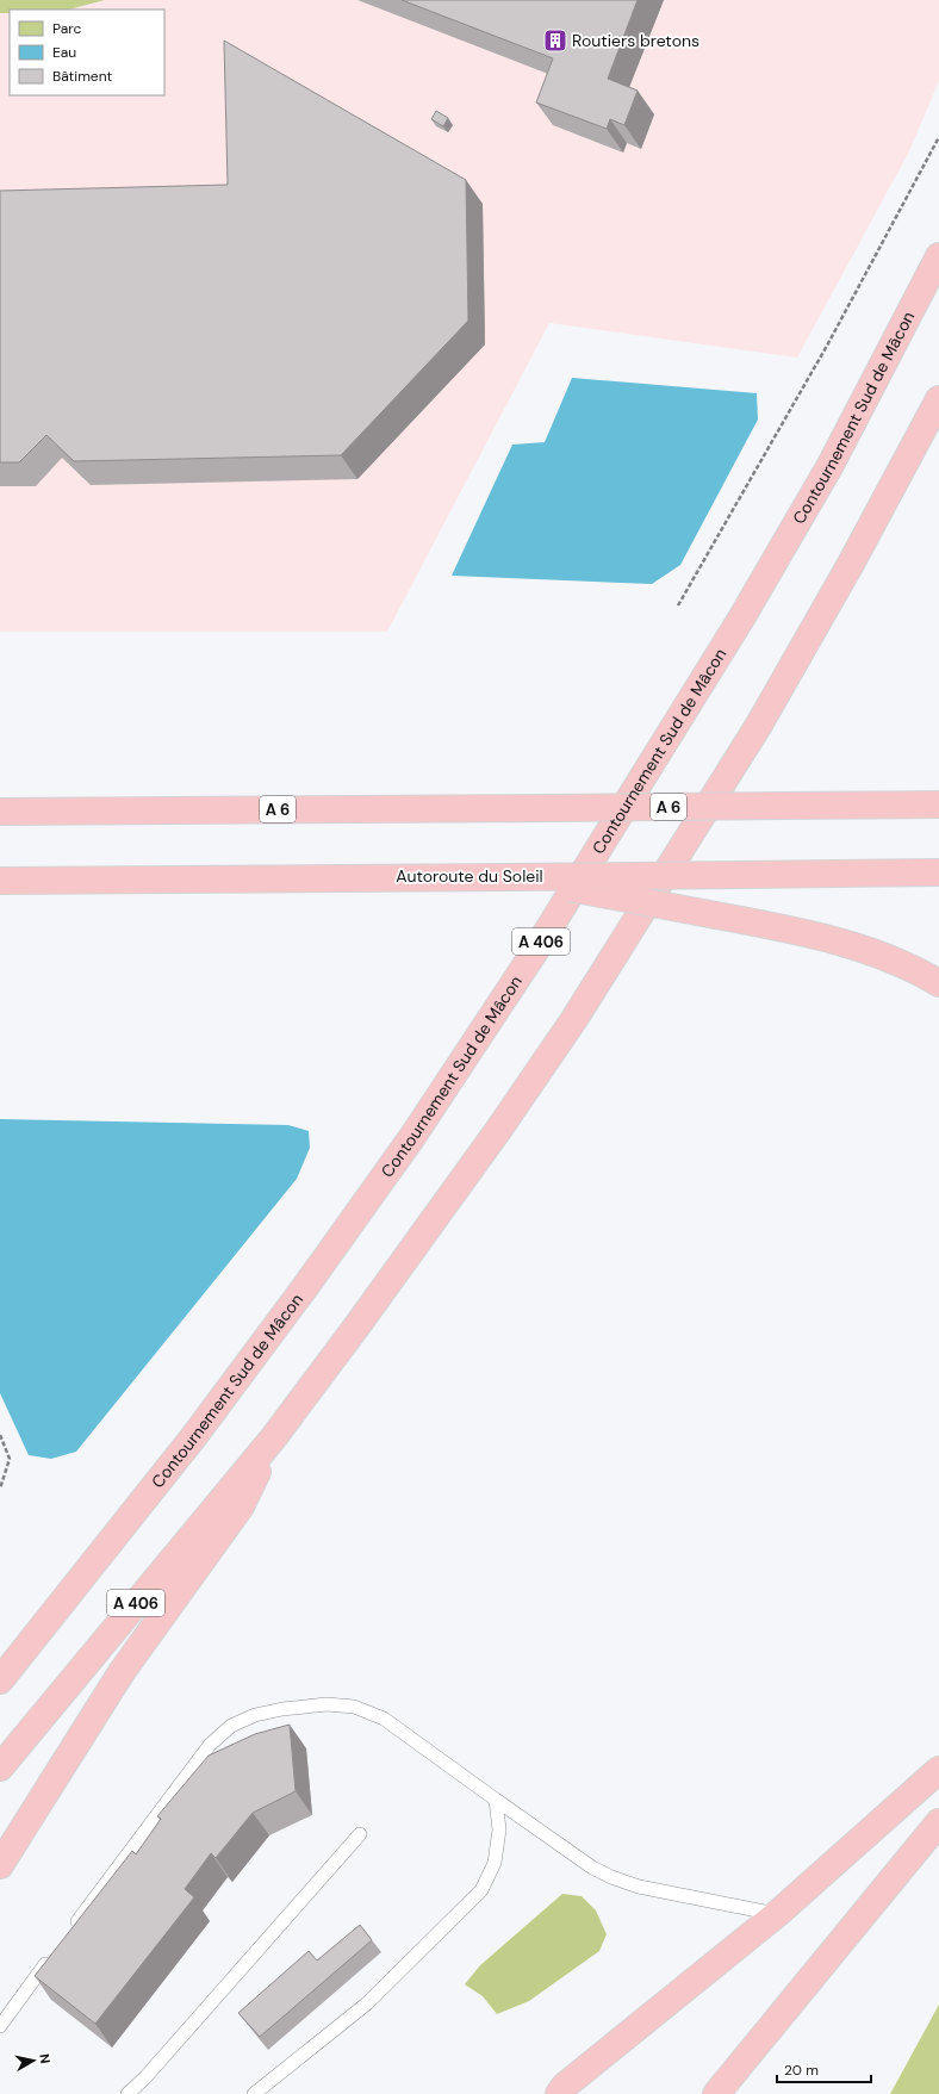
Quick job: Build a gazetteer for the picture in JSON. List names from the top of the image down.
{
  "streets": {
    "highway": [
      "Contournement Sud de Mâcon",
      "A 6",
      "Autoroute du Soleil",
      "A 406"
    ]
  },
  "places": {
    "building": ["Routiers bretons"]
  },
  "legend": ["Parc", "Eau", "Bâtiment"],
  "scale_bar": "20 m",
  "north": "right"
}
